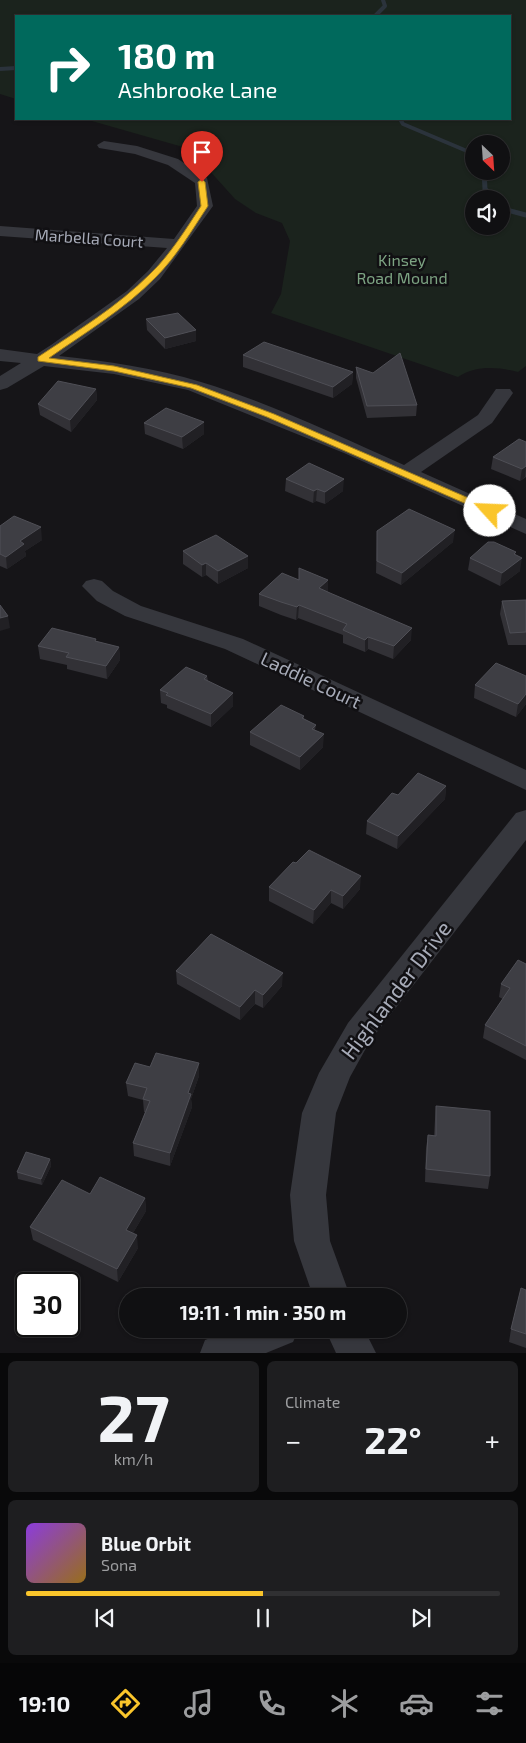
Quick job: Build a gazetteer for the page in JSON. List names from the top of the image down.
{
  "streets": {
    "street": ["Marbella Court", "Laddie Court", "Highlander Drive"]
  },
  "parks": ["Kinsey Road Mound"],
  "north": "bottom right",
  "page": {
    "turn": ["180 m", "Ashbrooke Lane"],
    "limit": "30",
    "trip": "19:11 · 1 min · 350 m",
    "tile": [
      ["27", "km/h"],
      "Climate"
    ],
    "heat": ["−", "22°", "+"],
    "song": ["Blue Orbit", "Sona"],
    "tabs": "19:10"
  }
}
